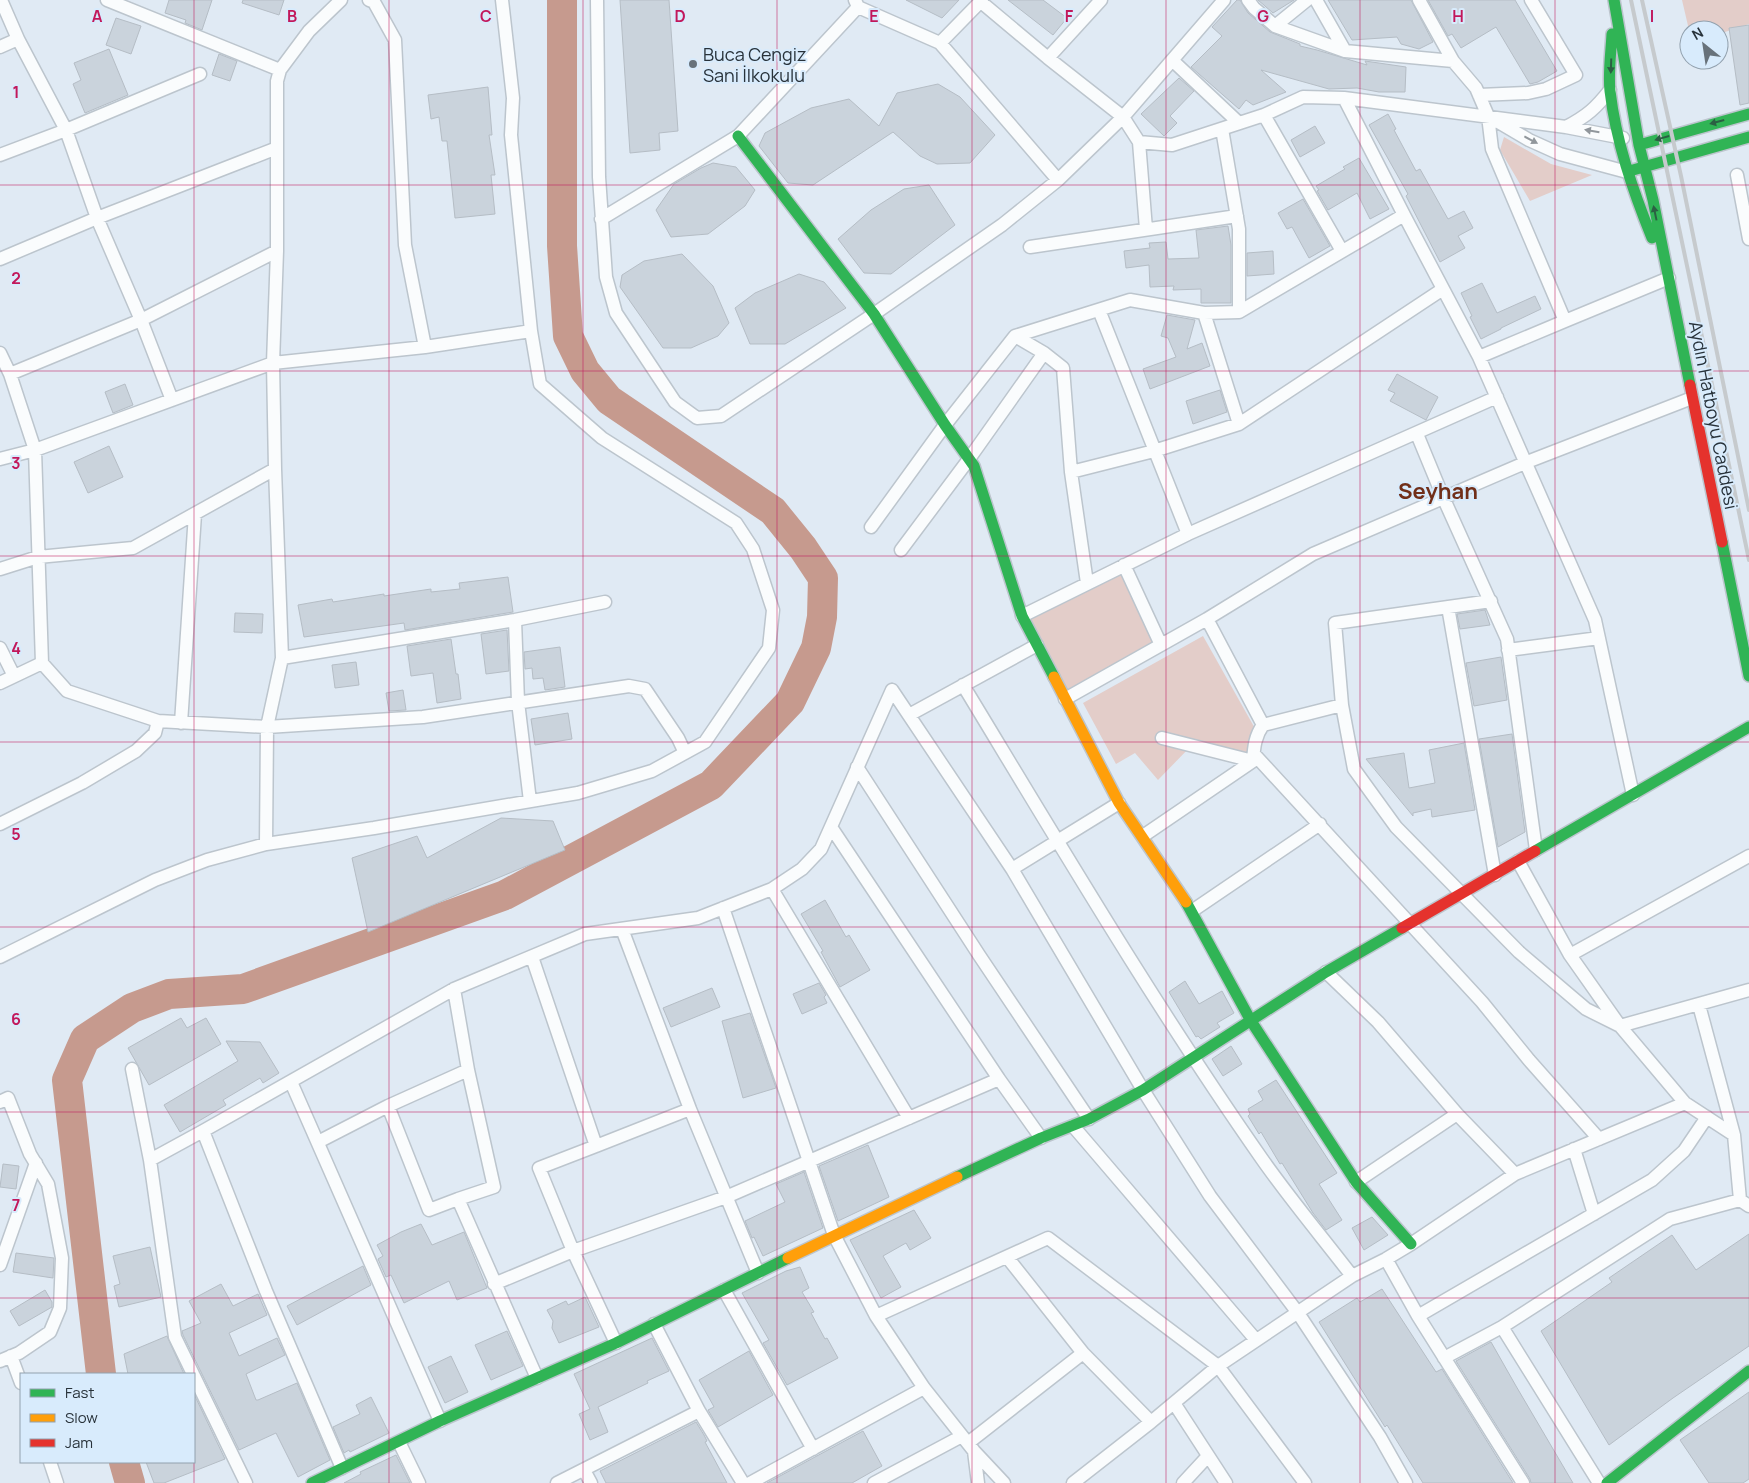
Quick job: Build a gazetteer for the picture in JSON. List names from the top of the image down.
{
  "streets": {
    "street": ["Aydın Hatboyu Caddesi"]
  },
  "districts": ["Seyhan"],
  "places": ["Buca Cengiz Sani İlkokulu"],
  "legend": ["Fast", "Slow", "Jam"],
  "north": "top left",
  "grid": {
    "columns": [
      "A",
      "B",
      "C",
      "D",
      "E",
      "F",
      "G",
      "H",
      "I"
    ],
    "rows": [
      "1",
      "2",
      "3",
      "4",
      "5",
      "6",
      "7"
    ]
  }
}
